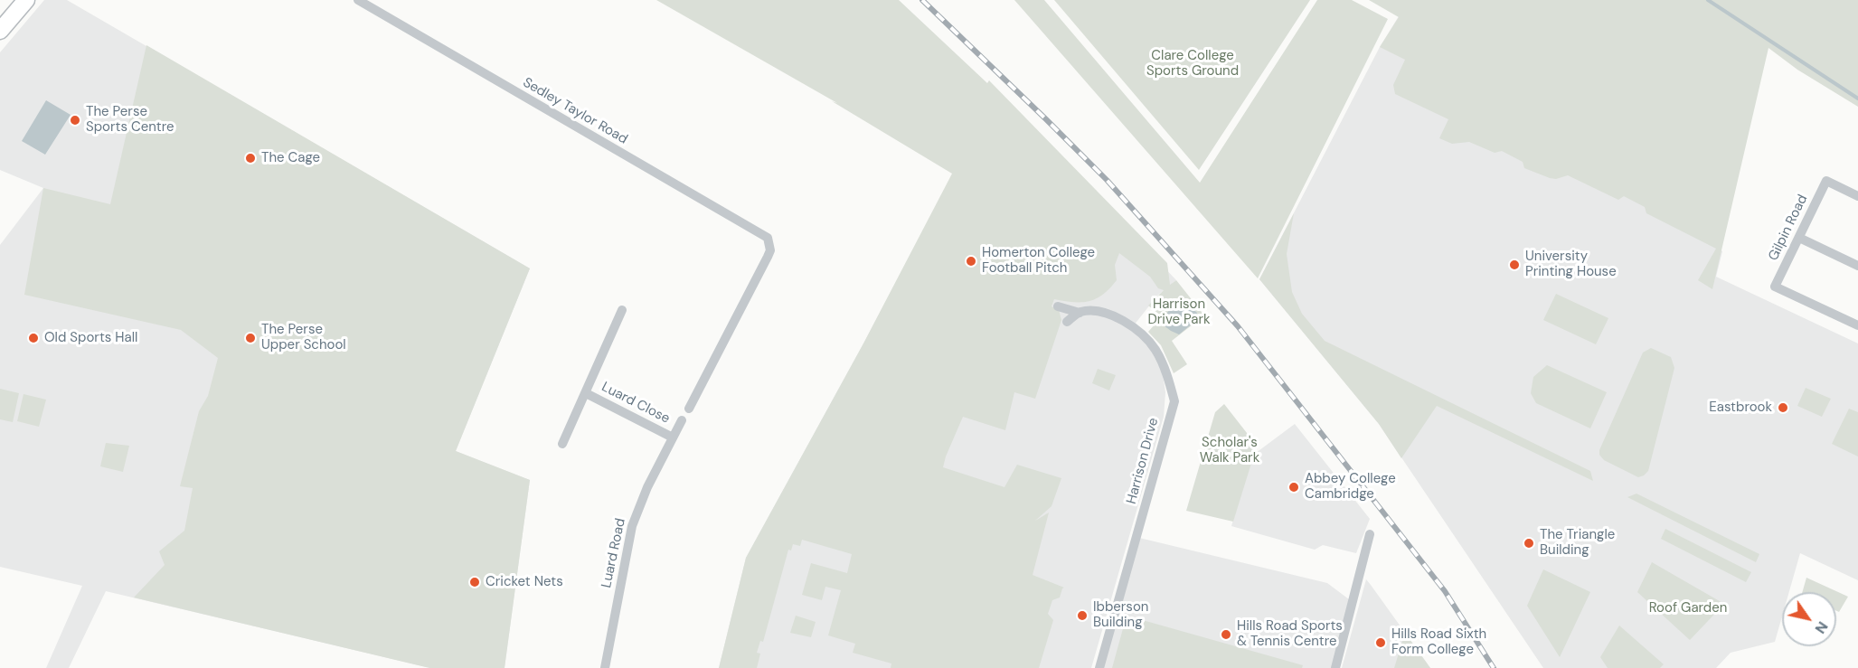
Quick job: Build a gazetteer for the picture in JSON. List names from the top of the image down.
{
  "streets": {
    "street": [
      "Sedley Taylor Road",
      "Gilpin Road",
      "Luard Close",
      "Harrison Drive",
      "Luard Road"
    ]
  },
  "crossings": [
    ["Luard Close", "Luard Road"]
  ],
  "parks": [
    "Clare College Sports Ground",
    "Harrison Drive Park",
    "Scholar's Walk Park",
    "Roof Garden"
  ],
  "places": [
    "The Perse Sports Centre",
    "The Cage",
    "Homerton College Football Pitch",
    "University Printing House",
    "Old Sports Hall",
    "The Perse Upper School",
    "Eastbrook",
    "Abbey College Cambridge",
    "The Triangle Building",
    "Cricket Nets",
    "Ibberson Building",
    "Hills Road Sports & Tennis Centre",
    "Hills Road Sixth Form College"
  ],
  "north": "bottom right"
}
